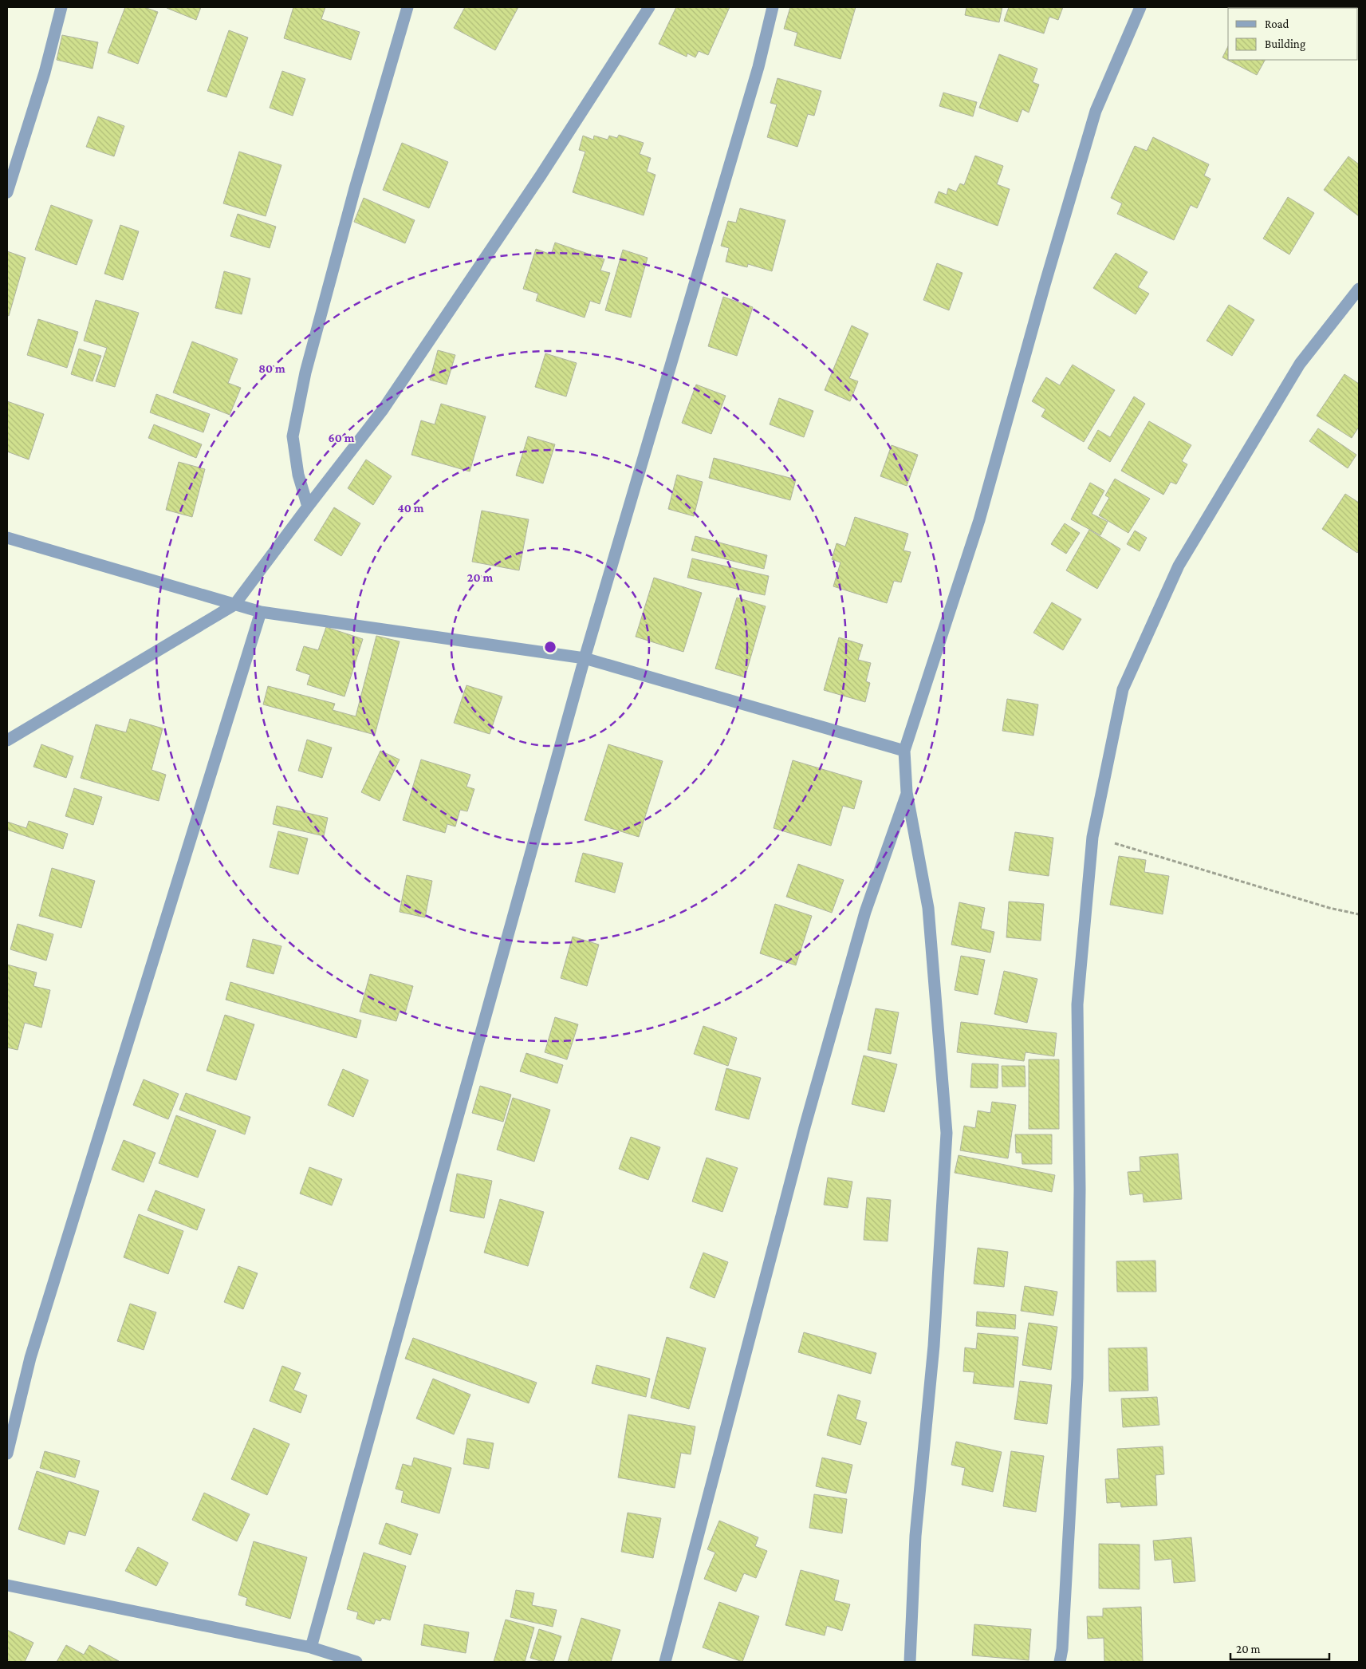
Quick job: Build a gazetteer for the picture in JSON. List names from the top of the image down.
{
  "legend": ["Road", "Building"],
  "scale_bar": "20 m",
  "rings": [
    "80 m",
    "60 m",
    "40 m",
    "20 m"
  ]
}
